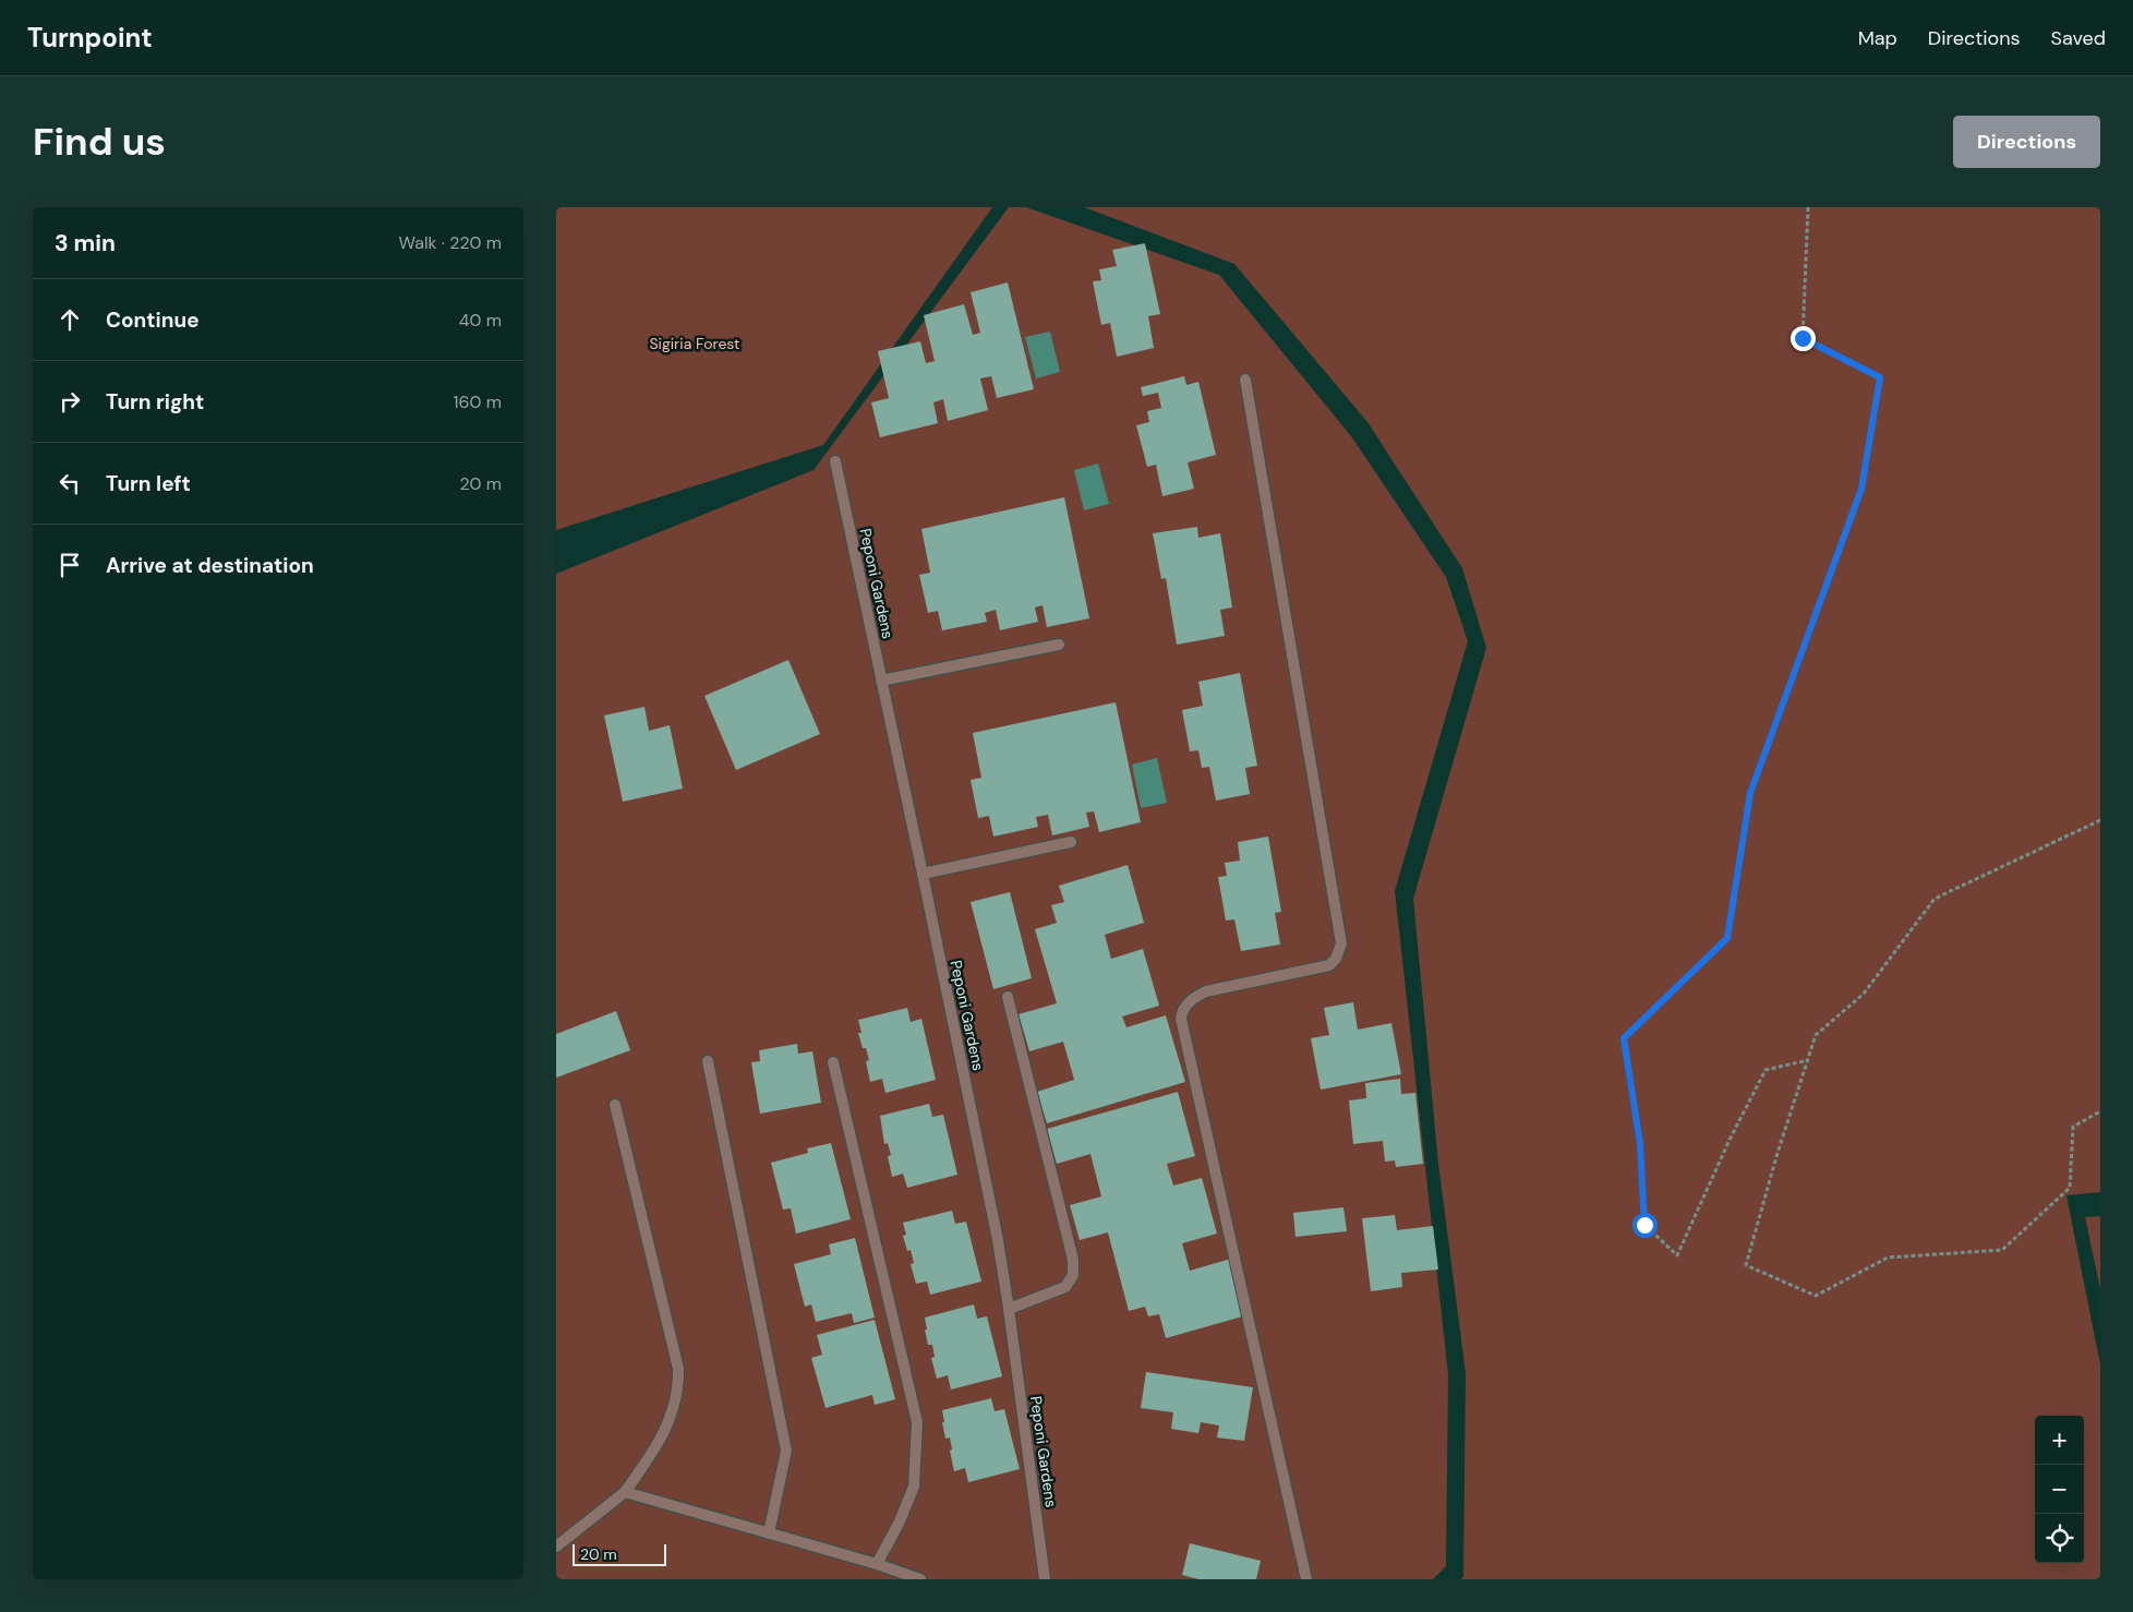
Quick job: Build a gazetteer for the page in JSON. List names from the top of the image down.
{
  "streets": {
    "street": ["Peponi Gardens"]
  },
  "parks": ["Sigiria Forest"],
  "scale_bar": "20 m",
  "page": {
    "header": "Turnpoint",
    "nav": ["Map", "Directions", "Saved"],
    "buttons": "Directions",
    "title": "Find us",
    "heading": ["3 min", "Walk · 220 m"],
    "list": [
      ["Continue", "40 m"],
      ["Turn right", "160 m"],
      ["Turn left", "20 m"],
      "Arrive at destination"
    ],
    "map_buttons": ["+", "−"],
    "scale": "20 m"
  }
}
